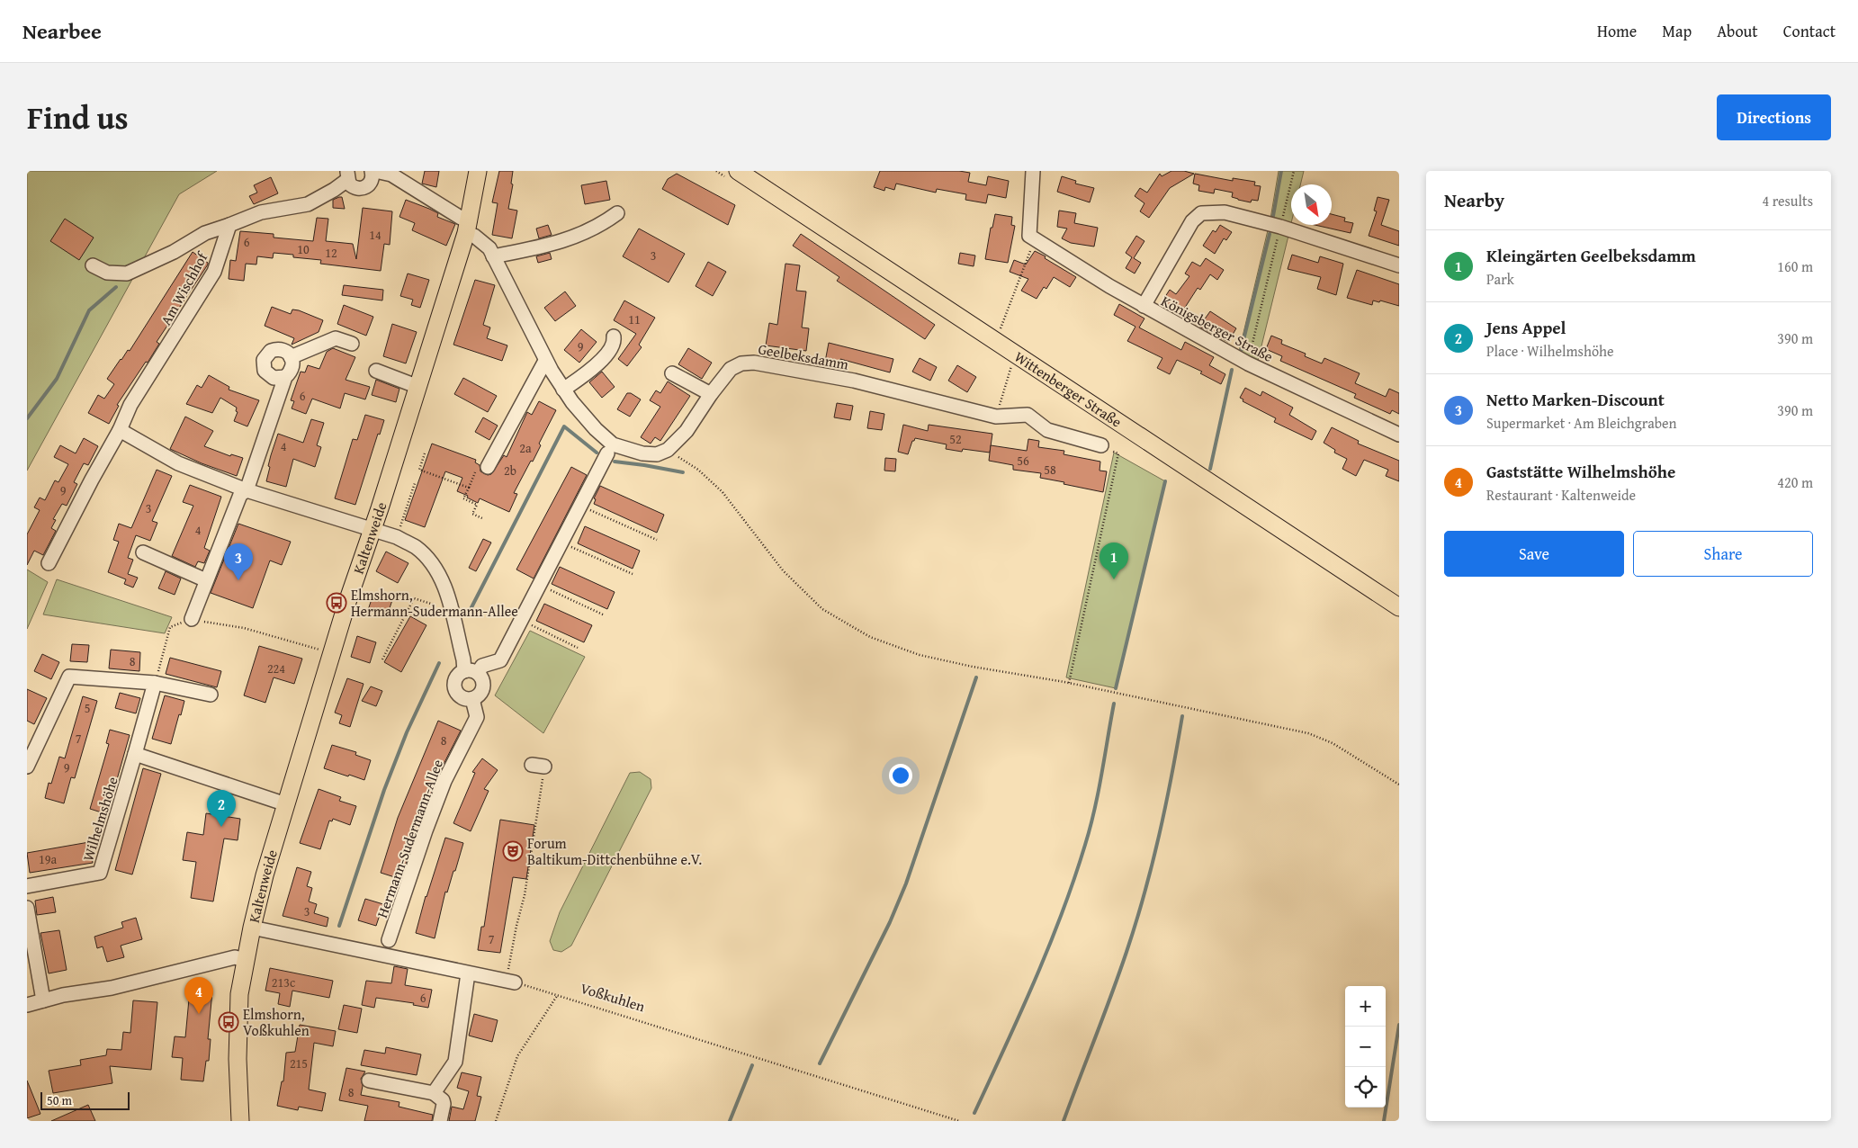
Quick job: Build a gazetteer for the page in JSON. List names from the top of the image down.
{
  "streets": {
    "main road": ["Wittenberger Straße", "Kaltenweide"],
    "street": [
      "Am Wischhof",
      "Königsberger Straße",
      "Geelbeksdamm",
      "Wilhelmshöhe",
      "Hermann-Sudermann-Allee"
    ],
    "path": ["Voßkuhlen"]
  },
  "places": {
    "bus stop": ["Elmshorn, Hermann-Sudermann-Allee", "Elmshorn, Voßkuhlen"],
    "theatre": ["Forum Baltikum-Dittchenbühne e.V."]
  },
  "house_numbers": [
    "14",
    "6",
    "10",
    "12",
    "3",
    "11",
    "9",
    "6",
    "52",
    "4",
    "2a",
    "56",
    "58",
    "2b",
    "9",
    "3",
    "4",
    "8",
    "224",
    "5",
    "7",
    "8",
    "9",
    "19a",
    "3",
    "7",
    "213c",
    "6",
    "215",
    "8"
  ],
  "scale_bar": "50 m",
  "north": "bottom right",
  "page": {
    "header": "Nearbee",
    "nav": [
      "Home",
      "Map",
      "About",
      "Contact"
    ],
    "title": "Find us",
    "buttons": [
      "Directions",
      ["Save", "Share"]
    ],
    "heading": ["Nearby", "4 results"],
    "list": [
      {
        "mark": "1",
        "name": "Kleingärten Geelbeksdamm",
        "note": "Park",
        "value": "160 m"
      },
      {
        "mark": "2",
        "name": "Jens Appel",
        "note": "Place · Wilhelmshöhe",
        "value": "390 m"
      },
      {
        "mark": "3",
        "name": "Netto Marken-Discount",
        "note": "Supermarket · Am Bleichgraben",
        "value": "390 m"
      },
      {
        "mark": "4",
        "name": "Gaststätte Wilhelmshöhe",
        "note": "Restaurant · Kaltenweide",
        "value": "420 m"
      }
    ],
    "pins": [
      "1",
      "3",
      "2",
      "4"
    ],
    "map_buttons": ["+", "−"],
    "scale": "50 m"
  }
}
